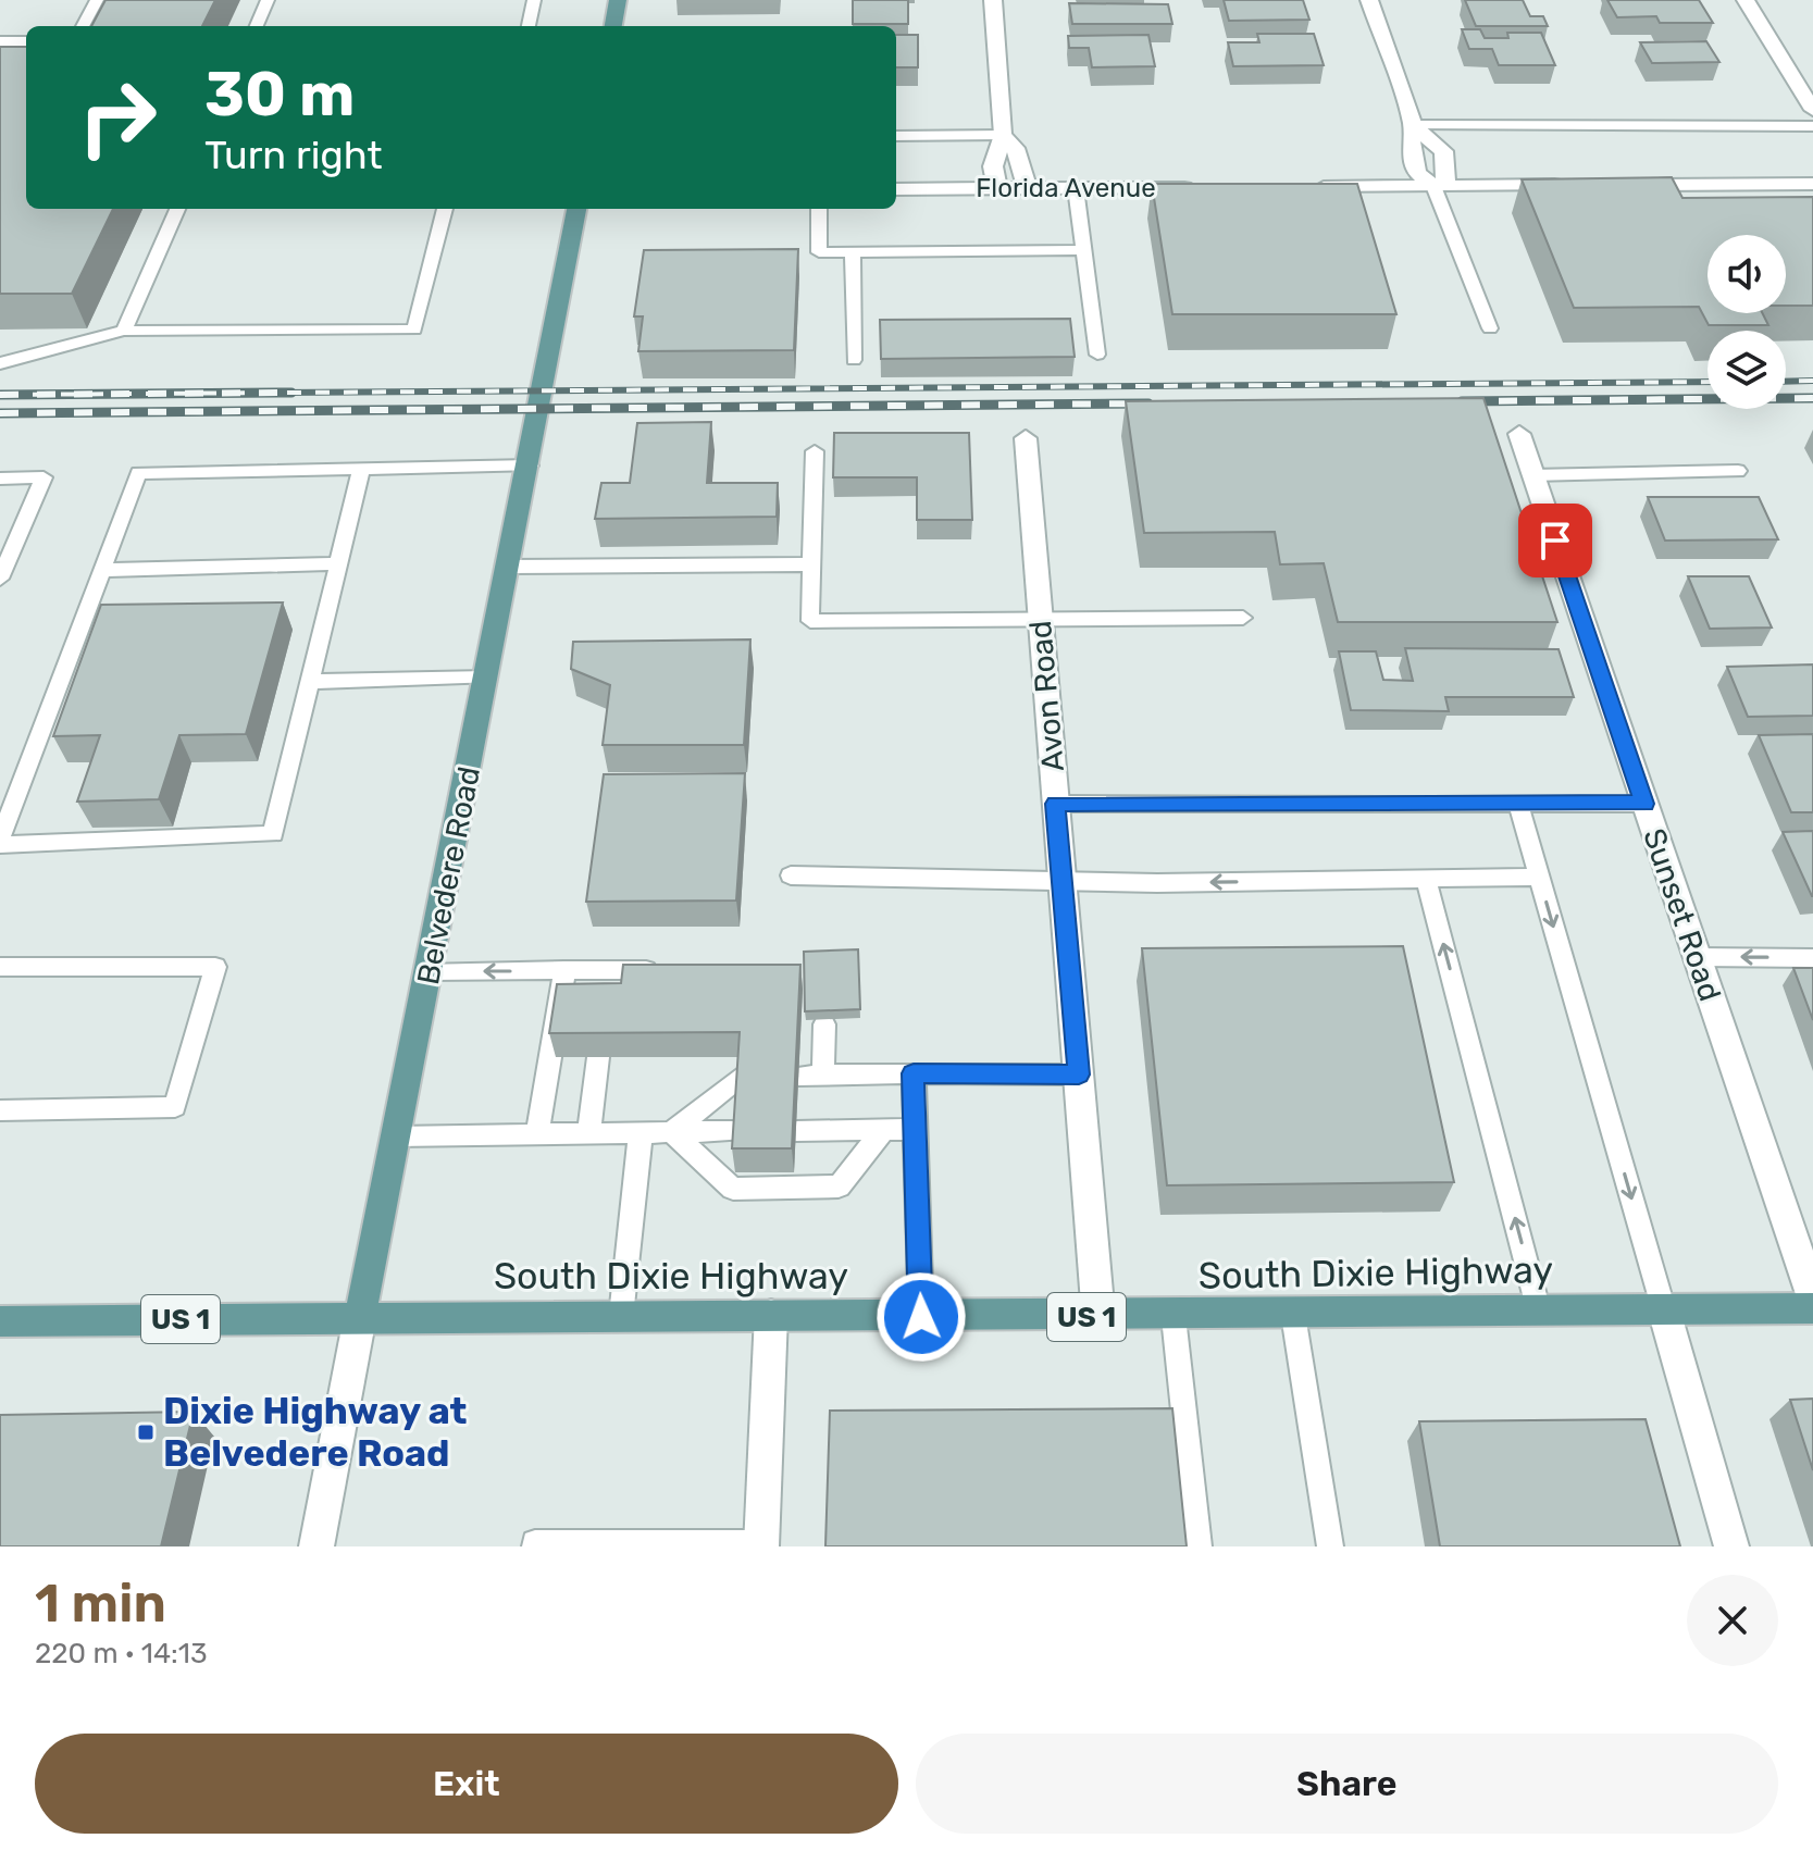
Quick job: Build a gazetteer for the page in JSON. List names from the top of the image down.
{
  "streets": {
    "main road": ["Belvedere Road", "South Dixie Highway", "US 1"],
    "street": ["Florida Avenue", "Avon Road", "Sunset Road"]
  },
  "crossings": [
    ["Avon Road", "South Dixie Highway"],
    ["Belvedere Road", "South Dixie Highway"]
  ],
  "places": {
    "transit": ["Dixie Highway at Belvedere Road"]
  },
  "page": {
    "turn": ["30 m", "Turn right"],
    "heading": ["1 min", "220 m · 14:13"],
    "buttons": ["Exit", "Share"]
  }
}
